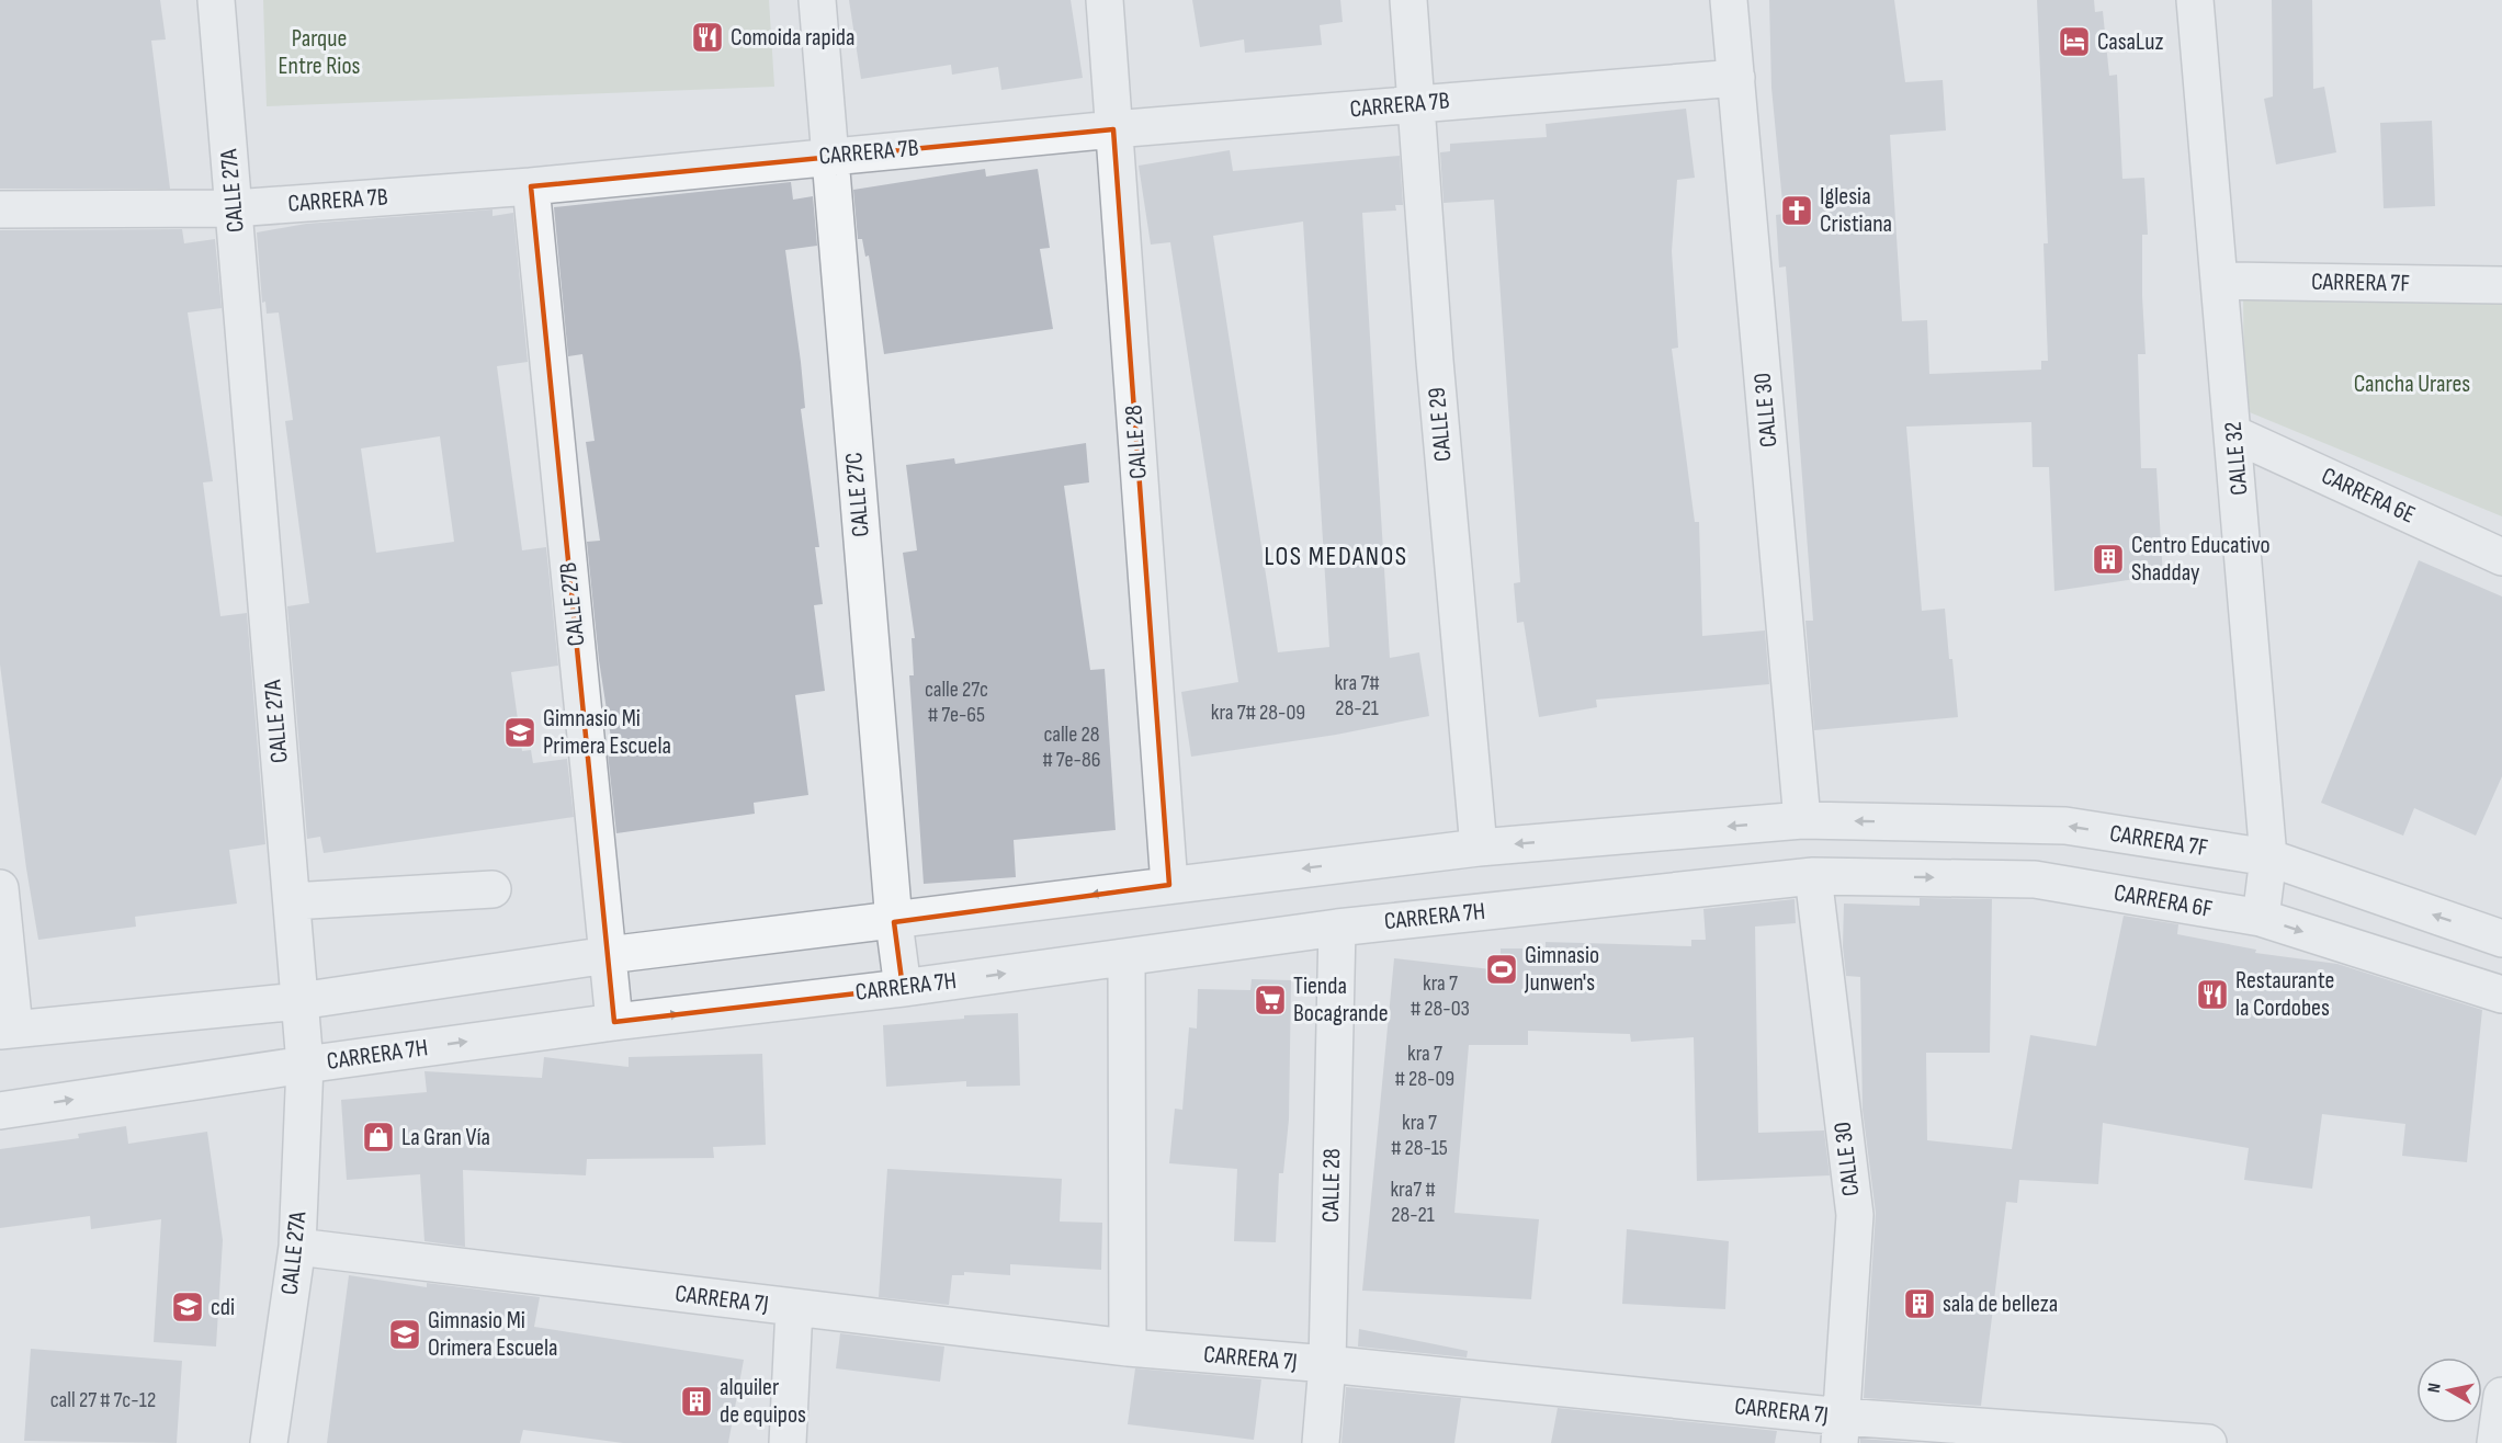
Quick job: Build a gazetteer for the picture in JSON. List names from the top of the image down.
{
  "streets": {
    "street": [
      "CARRERA 7B",
      "CALLE 27A",
      "CARRERA 7F",
      "CALLE 30",
      "CALLE 29",
      "CALLE 28",
      "CALLE 32",
      "CALLE 27C",
      "CARRERA 6E",
      "CALLE 27B",
      "CARRERA 6F",
      "CARRERA 7H",
      "CARRERA 7J"
    ]
  },
  "crossings": [
    ["CARRERA 7B", "CALLE 27A"],
    ["CARRERA 7B", "CALLE 30"],
    ["CARRERA 7B", "CALLE 29"],
    ["CARRERA 7B", "CALLE 28"],
    ["CARRERA 7B", "CALLE 27C"],
    ["CARRERA 7B", "CALLE 27B"],
    ["CALLE 27A", "CARRERA 7H"],
    ["CALLE 27A", "CARRERA 7J"],
    ["CARRERA 7F", "CALLE 30"],
    ["CARRERA 7F", "CALLE 32"],
    ["CALLE 30", "CARRERA 6F"],
    ["CALLE 30", "CARRERA 7H"],
    ["CALLE 30", "CARRERA 7J"],
    ["CALLE 28", "CARRERA 7H"],
    ["CALLE 28", "CARRERA 7J"],
    ["CALLE 32", "CARRERA 6E"],
    ["CALLE 32", "CARRERA 6F"],
    ["CALLE 27C", "CARRERA 7H"],
    ["CALLE 27B", "CARRERA 7H"],
    ["CARRERA 6F", "CARRERA 7H"]
  ],
  "one_way": ["CARRERA 7F", "CARRERA 6F"],
  "districts": ["LOS MEDANOS"],
  "parks": ["Parque Entre Rios", "Cancha Urares"],
  "places": {
    "restaurant": ["Comoida rapida", "Restaurante la Cordobes"],
    "hotel": ["CasaLuz"],
    "church": ["Iglesia Cristiana"],
    "building": ["Centro Educativo Shadday", "sala de belleza", "alquiler de equipos"],
    "school or university": ["Gimnasio Mi Primera Escuela", "cdi", "Gimnasio Mi Orimera Escuela"],
    "sports": ["Gimnasio Junwen's"],
    "supermarket": ["Tienda Bocagrande"],
    "shop": ["La Gran Vía"]
  },
  "house_numbers": [
    "kra 7# 28-21",
    "calle 27c # 7e-65",
    "kra 7# 28-09",
    "calle 28 # 7e-86",
    "kra 7 # 28-03",
    "kra 7 # 28-09",
    "kra 7 # 28-15",
    "kra7 # 28-21",
    "call 27 # 7c-12"
  ],
  "north": "left"
}
